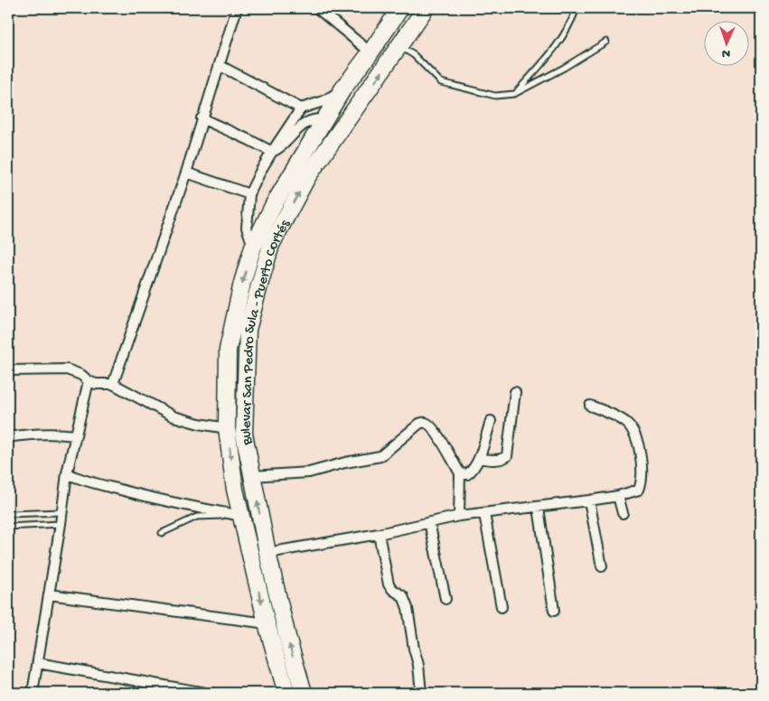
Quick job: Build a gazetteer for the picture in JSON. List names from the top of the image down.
{
  "streets": {
    "highway": ["Bulevar San Pedro Sula - Puerto Cortés"]
  },
  "north": "bottom"
}
